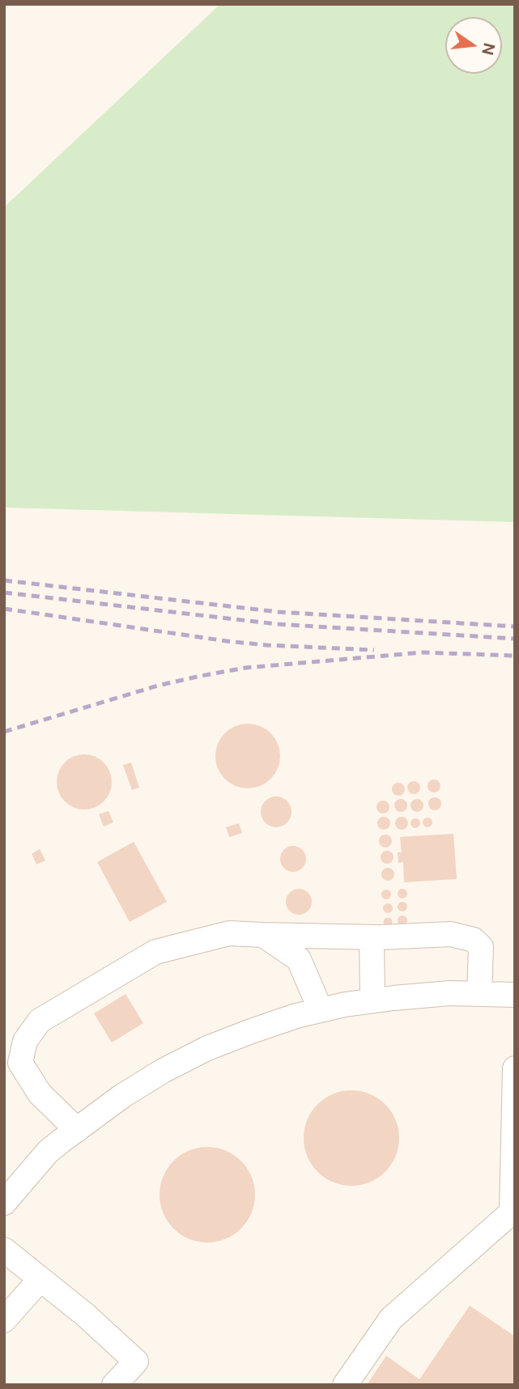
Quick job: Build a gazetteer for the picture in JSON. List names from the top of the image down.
{
  "north": "right"
}
